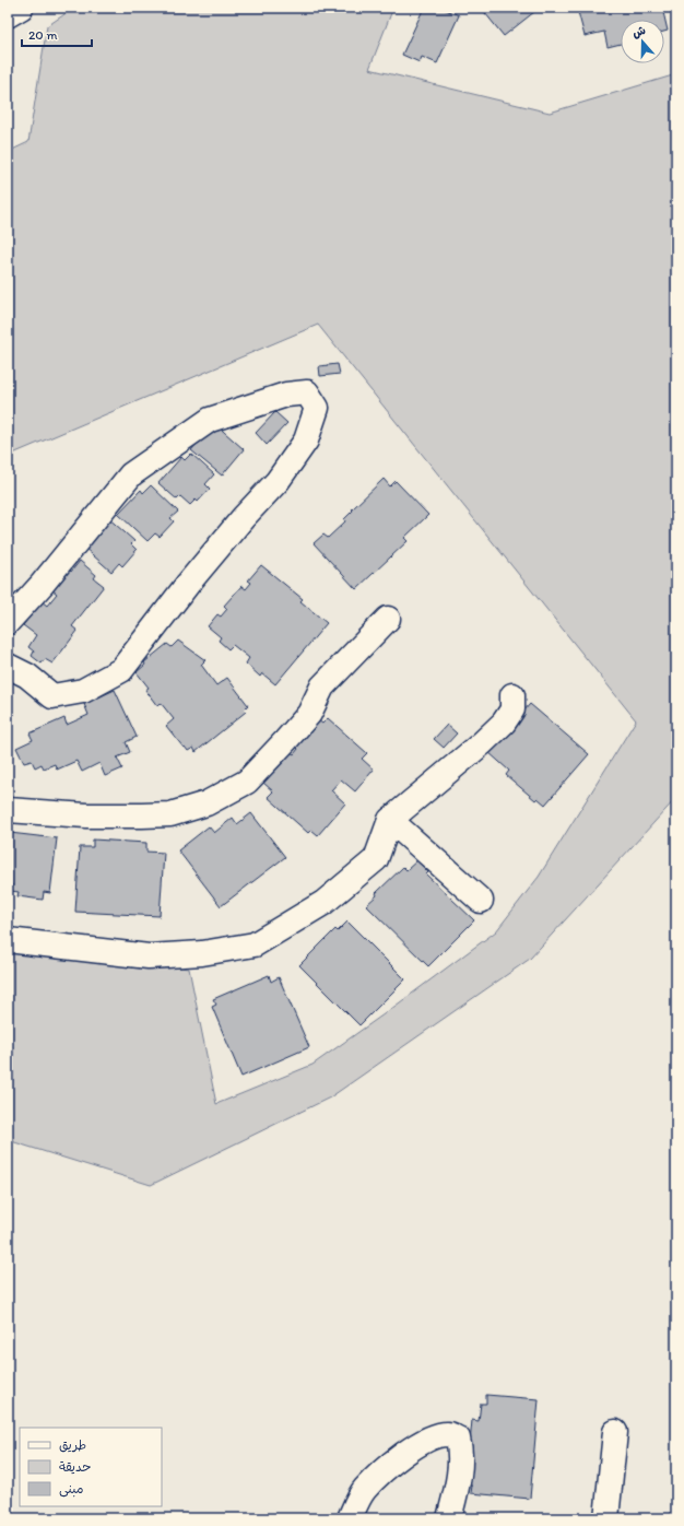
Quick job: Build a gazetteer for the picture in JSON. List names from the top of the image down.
{
  "legend": ["طريق", "حديقة", "مبنى"],
  "scale_bar": "20 m",
  "north": "top"
}
